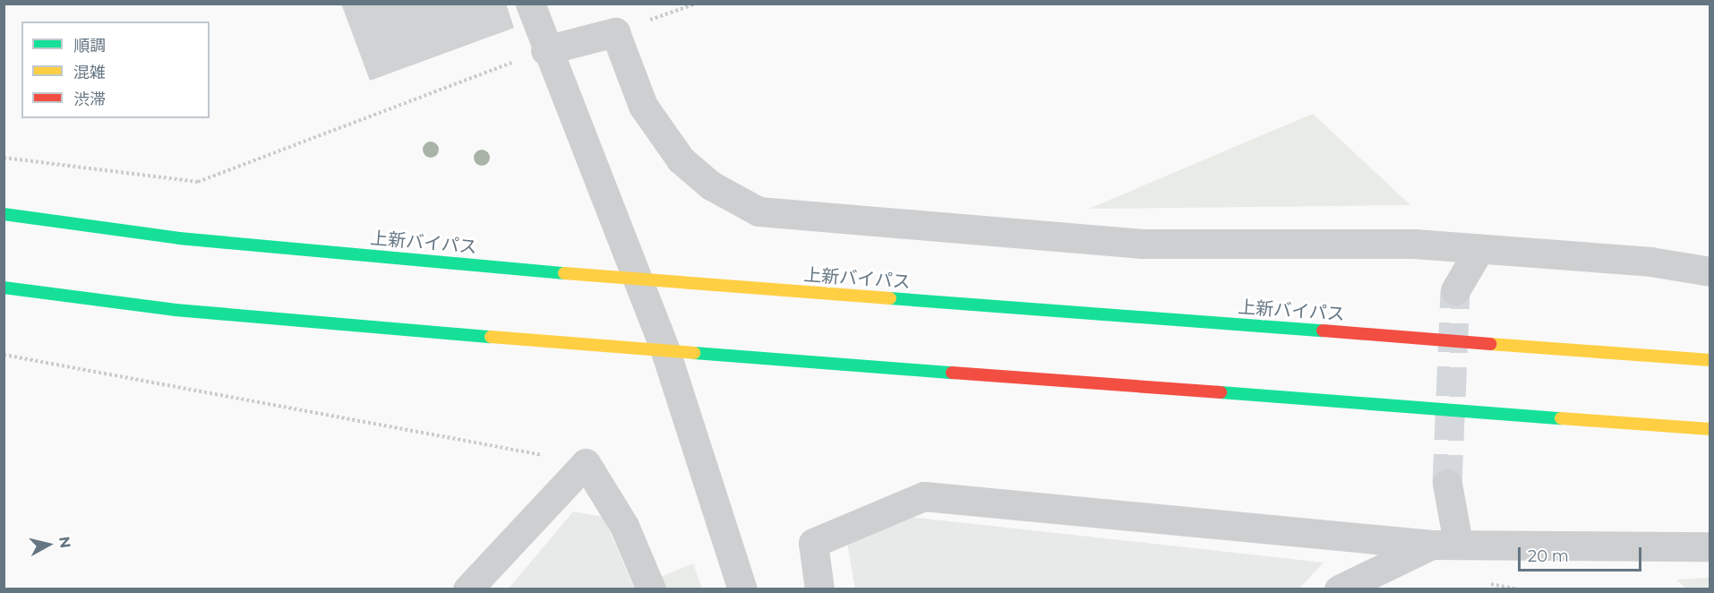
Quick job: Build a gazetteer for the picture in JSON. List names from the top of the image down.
{
  "streets": {
    "highway": ["上新バイパス"]
  },
  "legend": ["順調", "混雑", "渋滞"],
  "scale_bar": "20 m",
  "north": "right"
}
